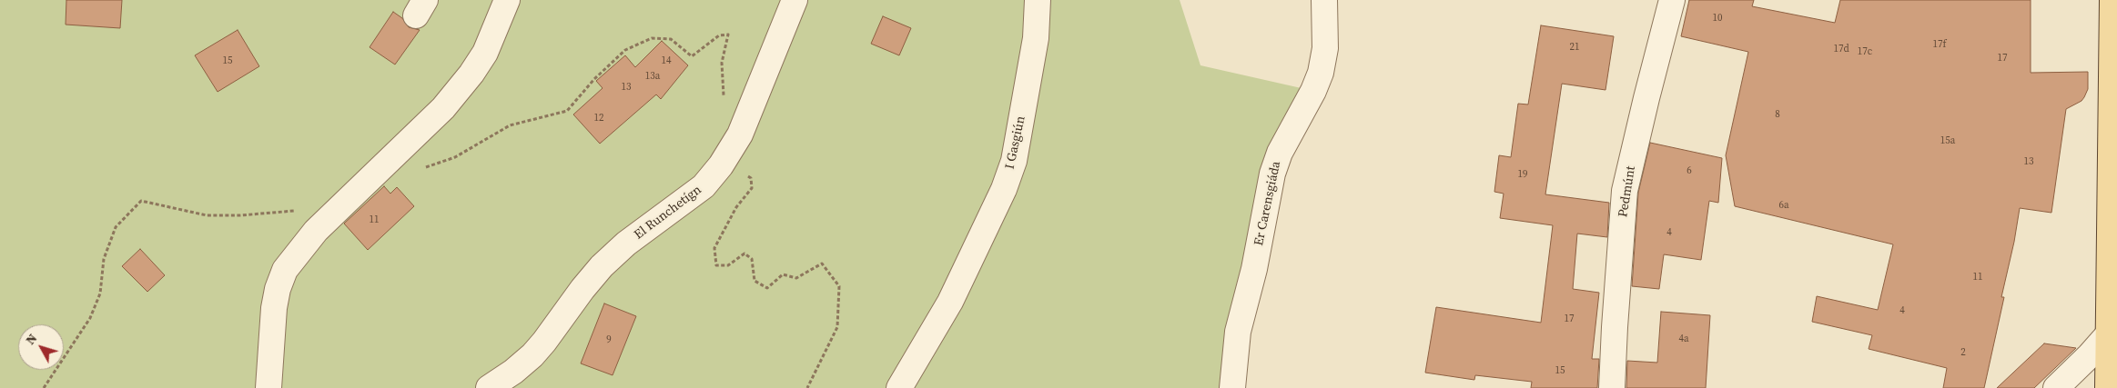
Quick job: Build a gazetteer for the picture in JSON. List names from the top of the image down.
{
  "streets": {
    "street": [
      "I Gasgiún",
      "Pedmúnt",
      "Er Carensgiáda",
      "El Runchetígn"
    ]
  },
  "house_numbers": [
    "10",
    "17f",
    "21",
    "17d",
    "17c",
    "17",
    "15",
    "14",
    "13a",
    "13",
    "8",
    "12",
    "15a",
    "13",
    "6",
    "19",
    "6a",
    "11",
    "4",
    "11",
    "4",
    "17",
    "4a",
    "9",
    "2",
    "15"
  ],
  "north": "top left"
}
